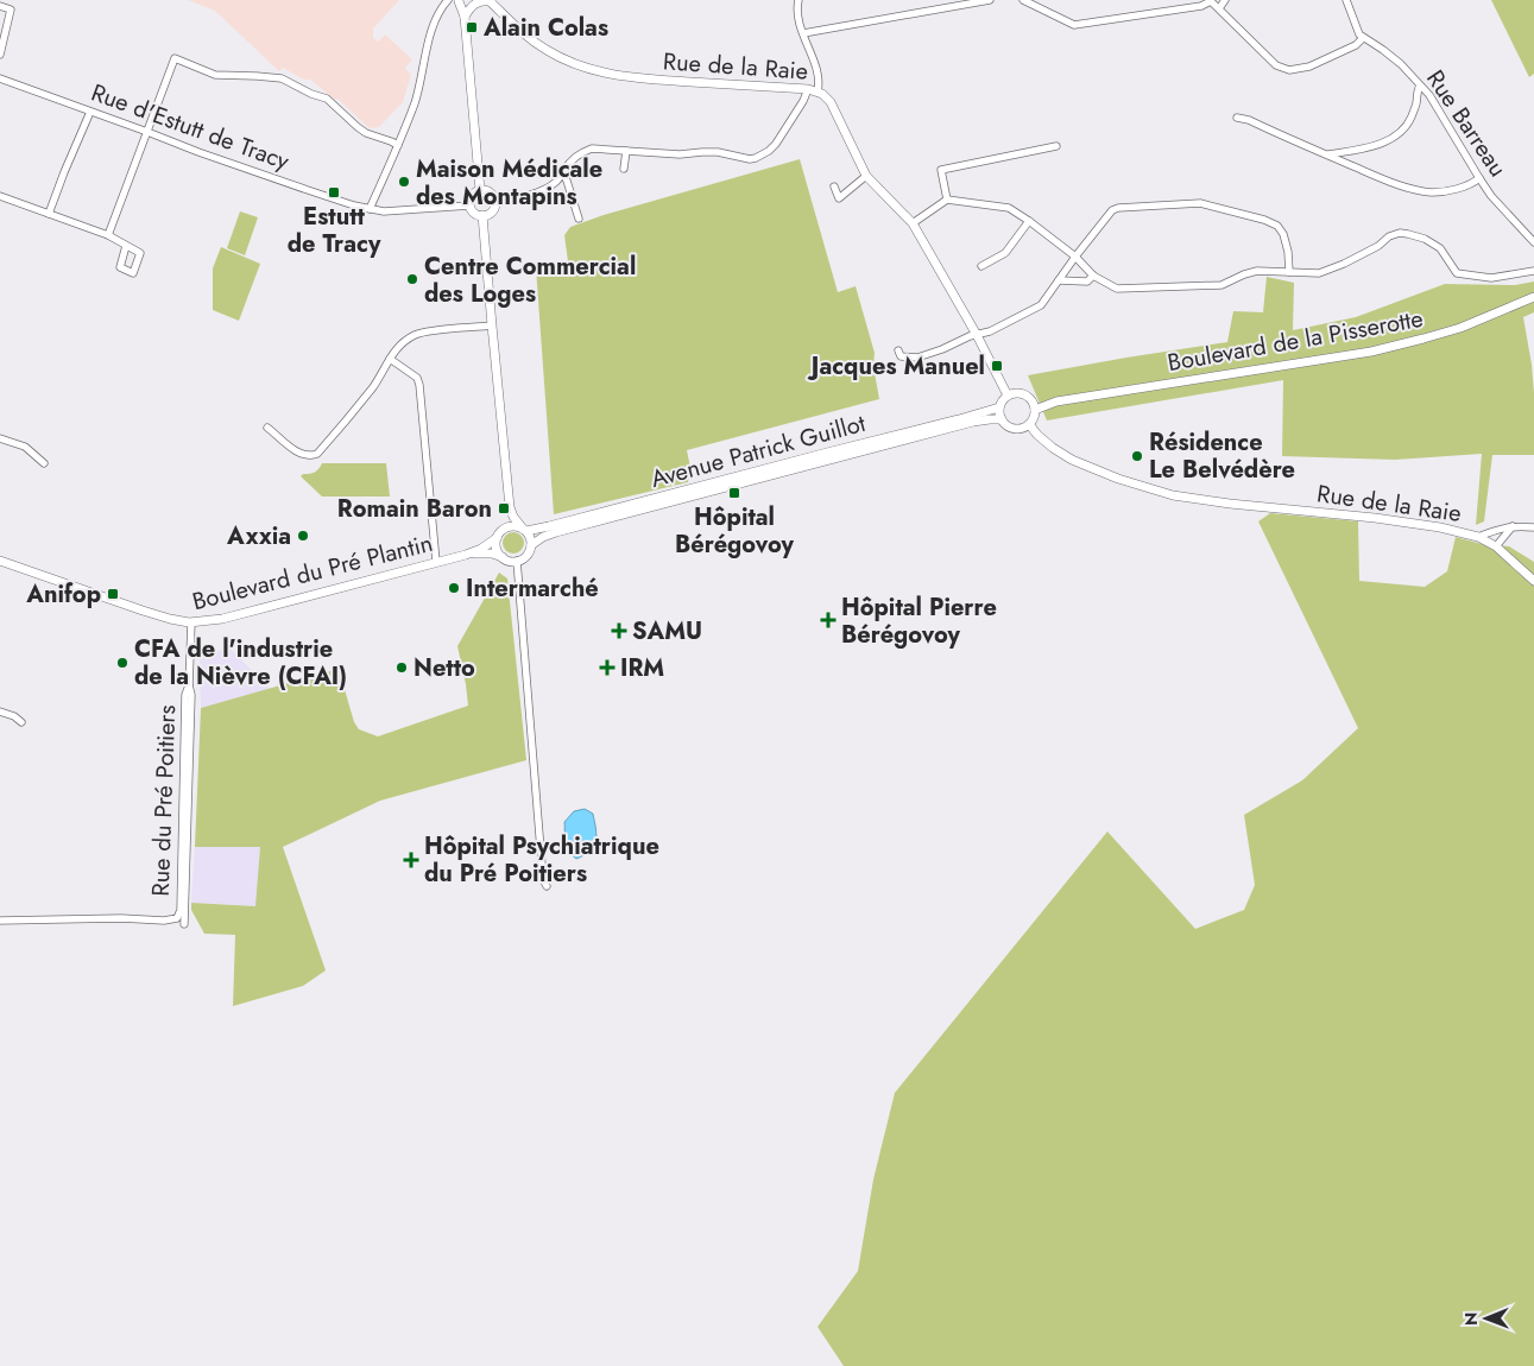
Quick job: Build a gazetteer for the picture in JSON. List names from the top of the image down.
{
  "streets": {
    "street": [
      "Rue de la Raie",
      "Rue Barreau",
      "Rue d'Estutt de Tracy",
      "Boulevard de la Pisserotte",
      "Avenue Patrick Guillot",
      "Boulevard du Pré Plantin",
      "Rue du Pré Poitiers"
    ]
  },
  "crossings": [
    ["Rue de la Raie", "Boulevard de la Pisserotte"],
    ["Rue de la Raie", "Avenue Patrick Guillot"],
    ["Boulevard de la Pisserotte", "Avenue Patrick Guillot"],
    ["Avenue Patrick Guillot", "Boulevard du Pré Plantin"],
    ["Boulevard du Pré Plantin", "Rue du Pré Poitiers"]
  ],
  "places": {
    "transit": [
      "Alain Colas",
      "Estutt de Tracy",
      "Jacques Manuel",
      "Hôpital Bérégovoy",
      "Romain Baron",
      "Anifop"
    ],
    "other": [
      "Maison Médicale des Montapins",
      "Centre Commercial des Loges",
      "Résidence Le Belvédère",
      "Axxia",
      "Intermarché",
      "CFA de l'industrie de la Nièvre (CFAI)",
      "Netto"
    ],
    "health": [
      "Hôpital Pierre Bérégovoy",
      "SAMU",
      "IRM",
      "Hôpital Psychiatrique du Pré Poitiers"
    ]
  },
  "north": "left"
}
